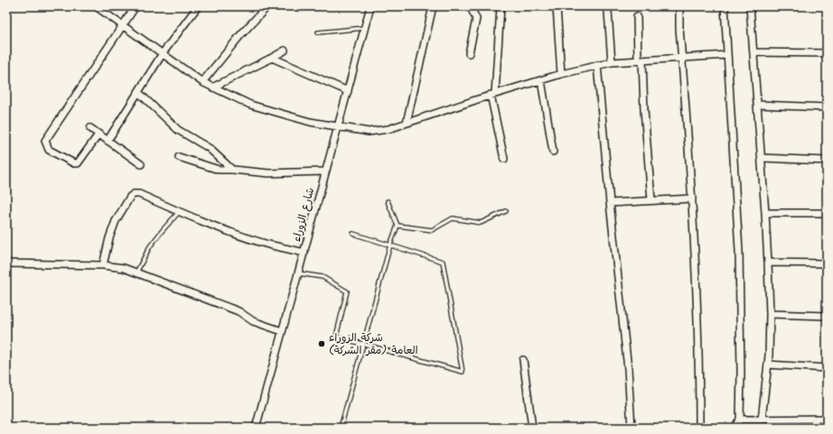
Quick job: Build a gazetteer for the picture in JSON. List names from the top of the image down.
{
  "streets": {
    "street": ["شارع الزوراء"]
  },
  "places": ["شركة الزوراء العامة (مقر الشركة)"]
}
